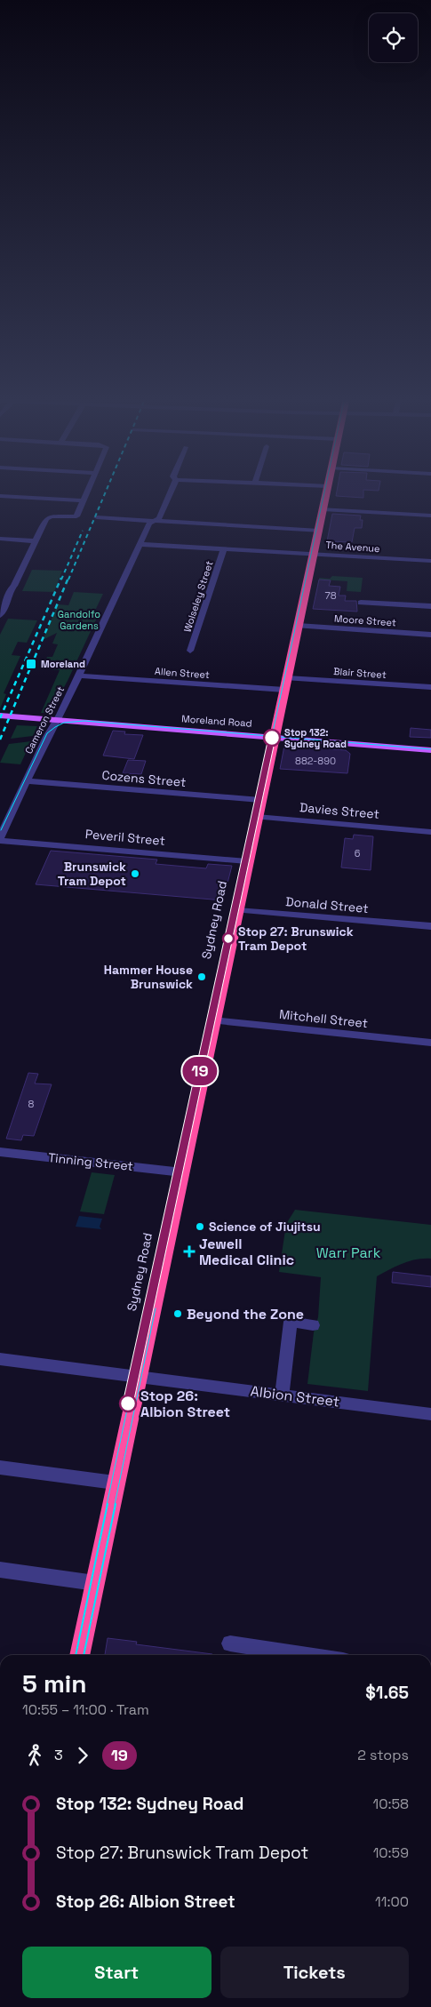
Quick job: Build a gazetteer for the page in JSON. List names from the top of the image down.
{
  "streets": {
    "highway": ["Sydney Road"],
    "main road": ["Moreland Road"],
    "street": [
      "The Avenue",
      "Wolseley Street",
      "Moore Street",
      "Allen Street",
      "Blair Street",
      "Cameron Street",
      "Cozens Street",
      "Davies Street",
      "Peveril Street",
      "Donald Street",
      "Mitchell Street",
      "Tinning Street",
      "Albion Street"
    ]
  },
  "crossings": [
    ["The Avenue", "Wolseley Street"],
    ["The Avenue", "Cameron Street"],
    ["The Avenue", "Sydney Road"],
    ["Moore Street", "Sydney Road"],
    ["Allen Street", "Cameron Street"],
    ["Allen Street", "Sydney Road"],
    ["Blair Street", "Sydney Road"],
    ["Cameron Street", "Moreland Road"],
    ["Cameron Street", "Cozens Street"],
    ["Cameron Street", "Peveril Street"],
    ["Moreland Road", "Sydney Road"],
    ["Cozens Street", "Sydney Road"],
    ["Davies Street", "Sydney Road"],
    ["Peveril Street", "Sydney Road"],
    ["Donald Street", "Sydney Road"],
    ["Sydney Road", "Mitchell Street"],
    ["Sydney Road", "Tinning Street"],
    ["Sydney Road", "Albion Street"]
  ],
  "parks": ["Gandolfo Gardens", "Warr Park"],
  "places": {
    "transit": ["Moreland"],
    "other": [
      "Stop 132: Sydney Road",
      "Brunswick Tram Depot",
      "Stop 27: Brunswick Tram Depot",
      "Hammer House Brunswick",
      "Science of Jiujitsu",
      "Beyond the Zone",
      "Stop 26: Albion Street"
    ],
    "health": ["Jewell Medical Clinic"]
  },
  "lines": ["tram line 19"],
  "house_numbers": [
    "78",
    "882-890",
    "6",
    "8"
  ],
  "page": {
    "on_map": "19",
    "heading": ["5 min", "10:55 – 11:00 · Tram", "$1.65"],
    "legs": ["3", "19", "2 stops"],
    "list": [
      {
        "name": "Stop 132: Sydney Road",
        "value": "10:58"
      },
      {
        "name": "Stop 27: Brunswick Tram Depot",
        "value": "10:59"
      },
      {
        "name": "Stop 26: Albion Street",
        "value": "11:00"
      }
    ],
    "buttons": ["Start", "Tickets"]
  }
}
